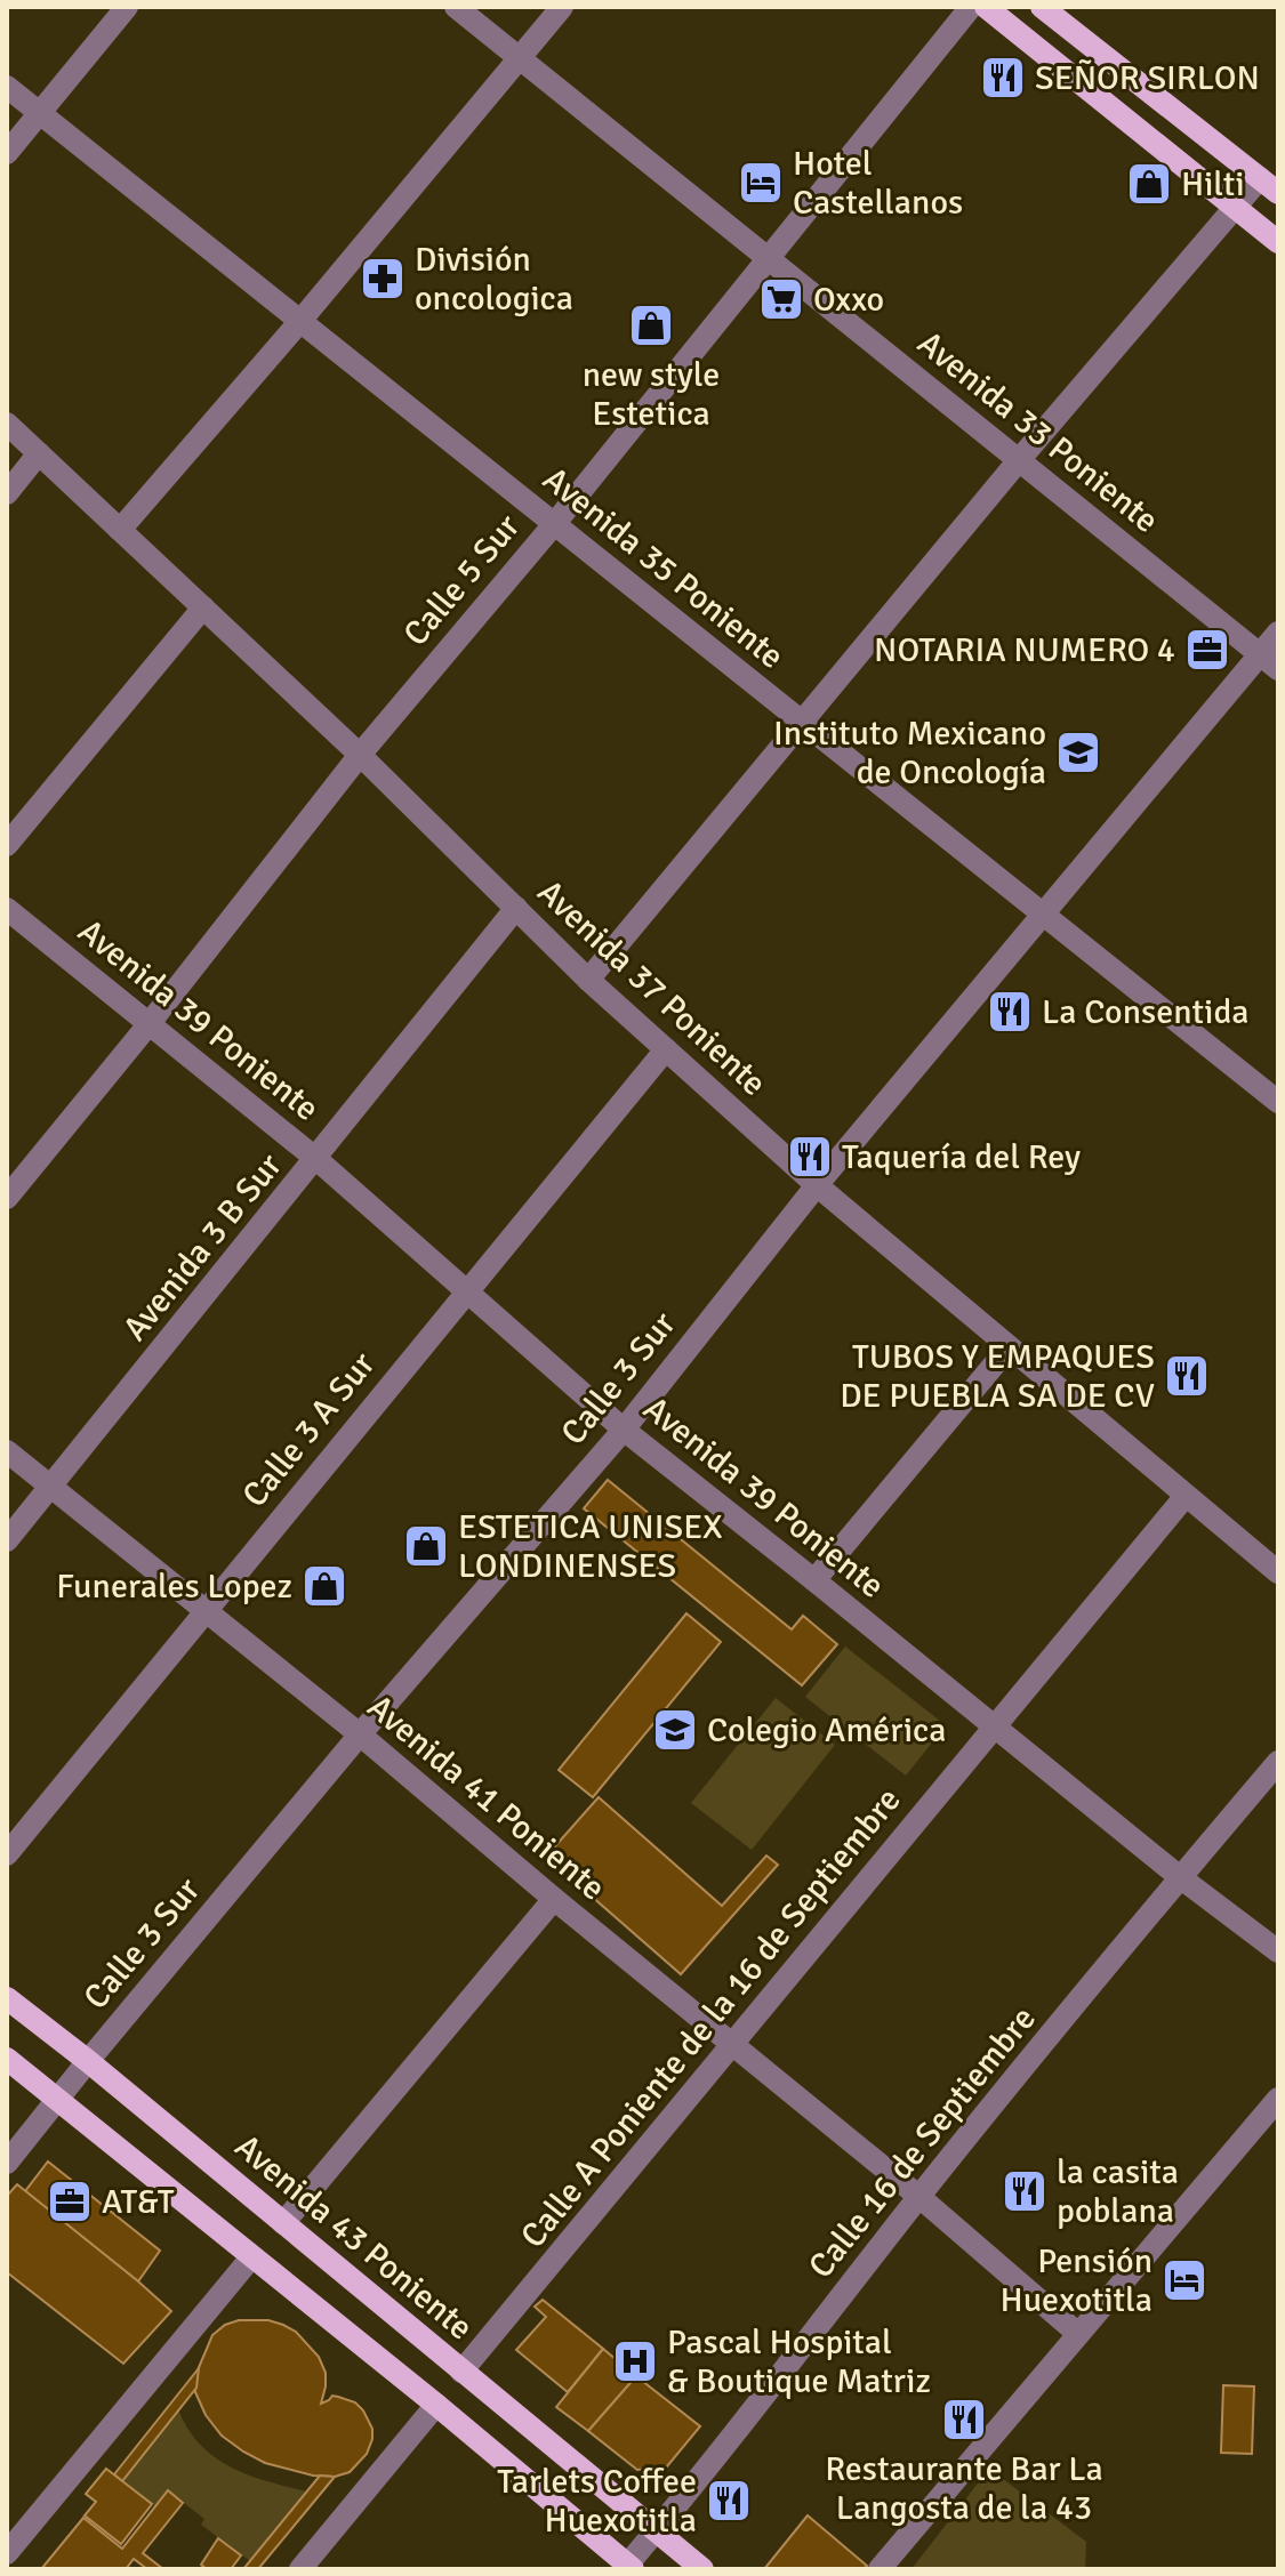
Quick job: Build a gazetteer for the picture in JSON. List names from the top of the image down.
{
  "streets": {
    "main road": ["Avenida 43 Poniente"],
    "street": [
      "Avenida 33 Poniente",
      "Avenida 35 Poniente",
      "Calle 5 Sur",
      "Avenida 37 Poniente",
      "Avenida 39 Poniente",
      "Avenida 3 B Sur",
      "Calle 3 Sur",
      "Calle 3 A Sur",
      "Avenida 41 Poniente",
      "Calle A Poniente de la 16 de Septiembre",
      "Calle 16 de Septiembre"
    ]
  },
  "crossings": [
    ["Avenida 33 Poniente", "Calle 5 Sur"],
    ["Avenida 33 Poniente", "Calle 3 Sur"],
    ["Avenida 35 Poniente", "Calle 5 Sur"],
    ["Avenida 35 Poniente", "Calle 3 Sur"],
    ["Calle 5 Sur", "Avenida 37 Poniente"],
    ["Calle 5 Sur", "Avenida 39 Poniente"],
    ["Avenida 37 Poniente", "Avenida 3 B Sur"],
    ["Avenida 37 Poniente", "Calle 3 Sur"],
    ["Avenida 37 Poniente", "Calle 3 A Sur"],
    ["Avenida 37 Poniente", "Calle A Poniente de la 16 de Septiembre"],
    ["Avenida 39 Poniente", "Avenida 3 B Sur"],
    ["Avenida 39 Poniente", "Calle 3 Sur"],
    ["Avenida 39 Poniente", "Calle 3 A Sur"],
    ["Avenida 39 Poniente", "Calle A Poniente de la 16 de Septiembre"],
    ["Avenida 39 Poniente", "Calle 16 de Septiembre"],
    ["Avenida 3 B Sur", "Avenida 41 Poniente"],
    ["Calle 3 Sur", "Avenida 41 Poniente"],
    ["Calle 3 Sur", "Avenida 43 Poniente"],
    ["Calle 3 A Sur", "Avenida 41 Poniente"],
    ["Avenida 41 Poniente", "Calle A Poniente de la 16 de Septiembre"],
    ["Avenida 41 Poniente", "Calle 16 de Septiembre"],
    ["Calle A Poniente de la 16 de Septiembre", "Avenida 43 Poniente"],
    ["Calle 16 de Septiembre", "Avenida 43 Poniente"]
  ],
  "places": {
    "restaurant": [
      "SEÑOR SIRLON",
      "La Consentida",
      "Taquería del Rey",
      "TUBOS Y EMPAQUES DE PUEBLA SA DE CV",
      "la casita poblana",
      "Restaurante Bar La Langosta de la 43",
      "Tarlets Coffee Huexotitla"
    ],
    "hotel": ["Hotel Castellanos", "Pensión Huexotitla"],
    "shop": [
      "Hilti",
      "new style Estetica",
      "ESTETICA UNISEX LONDINENSES",
      "Funerales Lopez"
    ],
    "pharmacy": ["División oncologica"],
    "supermarket": ["Oxxo"],
    "office": ["NOTARIA NUMERO 4", "AT&T"],
    "school or university": ["Instituto Mexicano de Oncología", "Colegio América"],
    "hospital": ["Pascal Hospital & Boutique Matriz"]
  }
}
